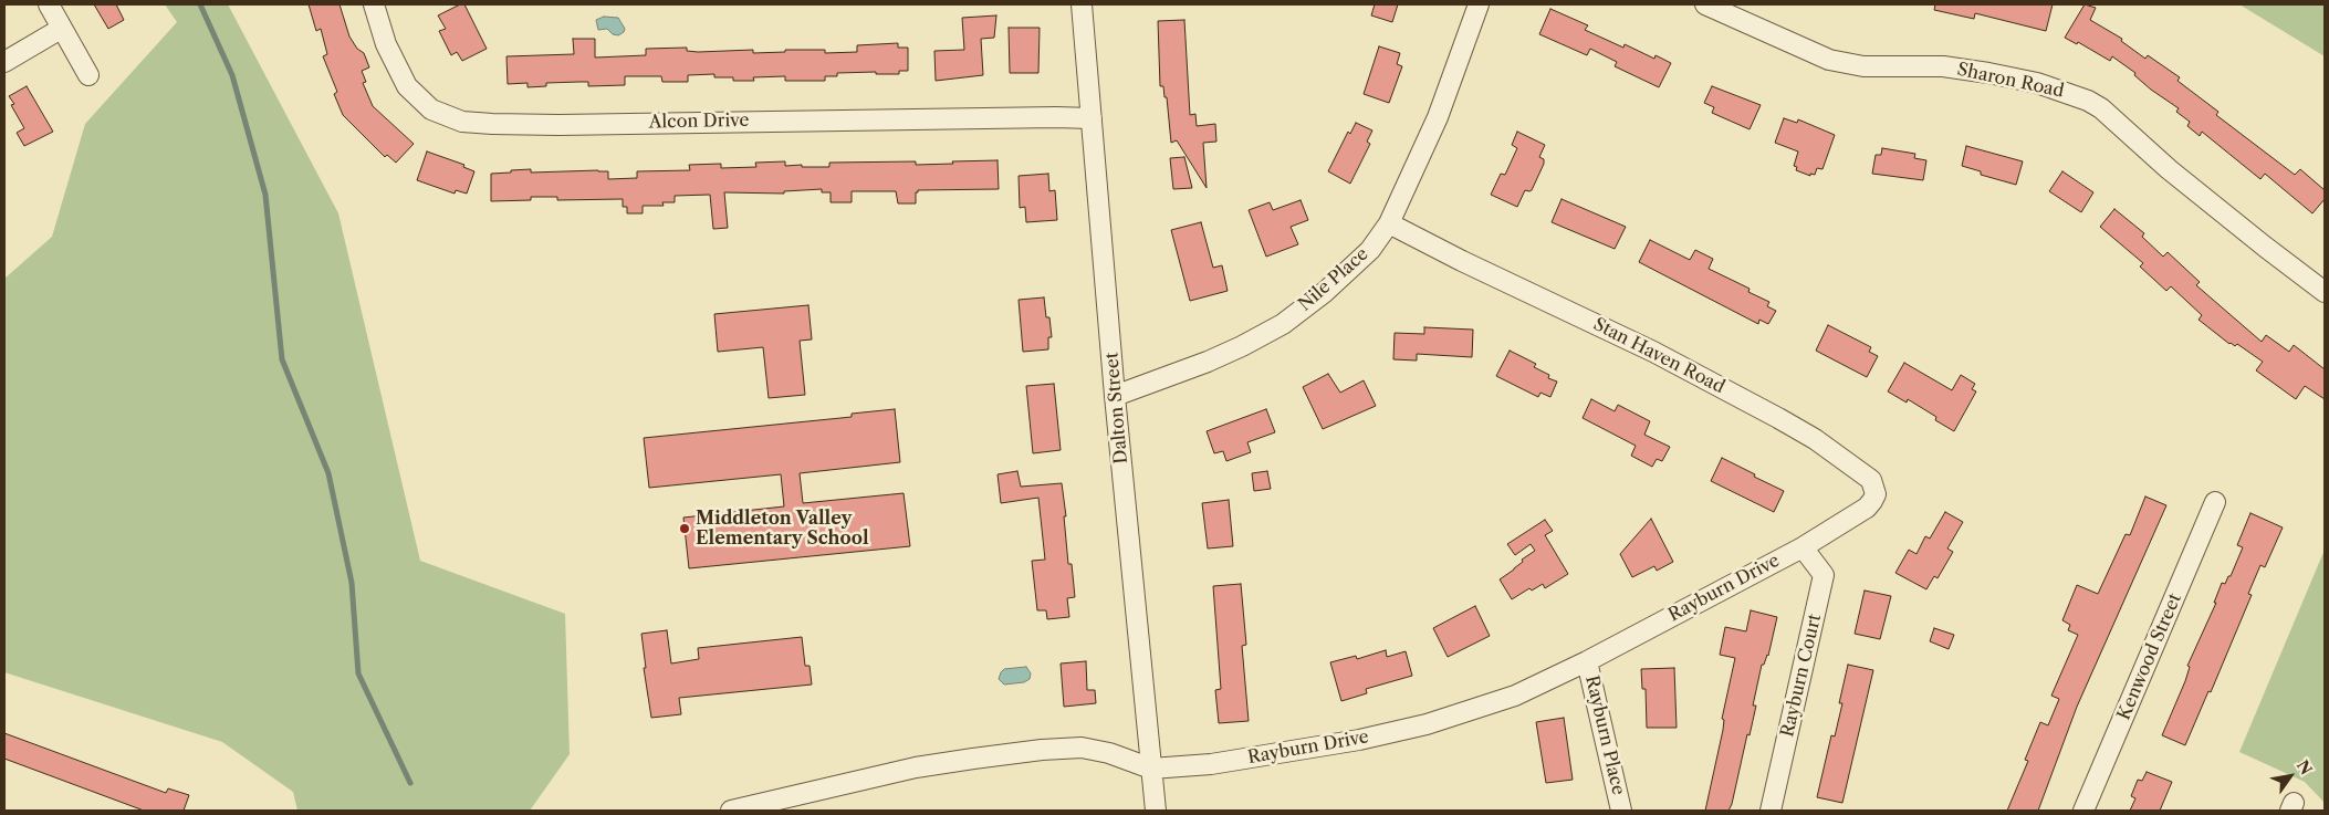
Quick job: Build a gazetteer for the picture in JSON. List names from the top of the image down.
{
  "streets": {
    "street": [
      "Sharon Road",
      "Alcon Drive",
      "Nile Place",
      "Stan Haven Road",
      "Dalton Street",
      "Rayburn Drive",
      "Kenwood Street",
      "Rayburn Court",
      "Rayburn Place"
    ]
  },
  "crossings": [
    ["Alcon Drive", "Dalton Street"],
    ["Nile Place", "Stan Haven Road"],
    ["Nile Place", "Dalton Street"],
    ["Stan Haven Road", "Rayburn Drive"],
    ["Dalton Street", "Rayburn Drive"],
    ["Rayburn Drive", "Rayburn Court"],
    ["Rayburn Drive", "Rayburn Place"]
  ],
  "places": ["Middleton Valley Elementary School"],
  "north": "top right"
}
